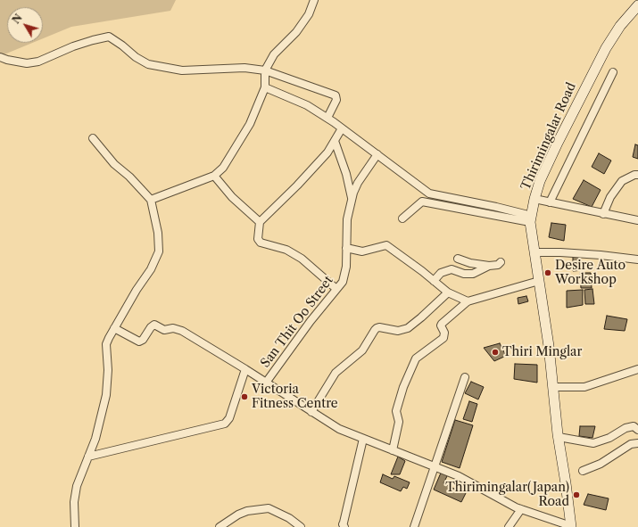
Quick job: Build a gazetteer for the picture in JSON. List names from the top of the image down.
{
  "streets": {
    "street": ["Thirimingalar Road", "San Thit Oo Street"]
  },
  "places": [
    "Desire Auto Workshop",
    "Thiri Minglar",
    "Victoria Fitness Centre",
    "Thirimingalar(Japan) Road"
  ],
  "north": "top left"
}
